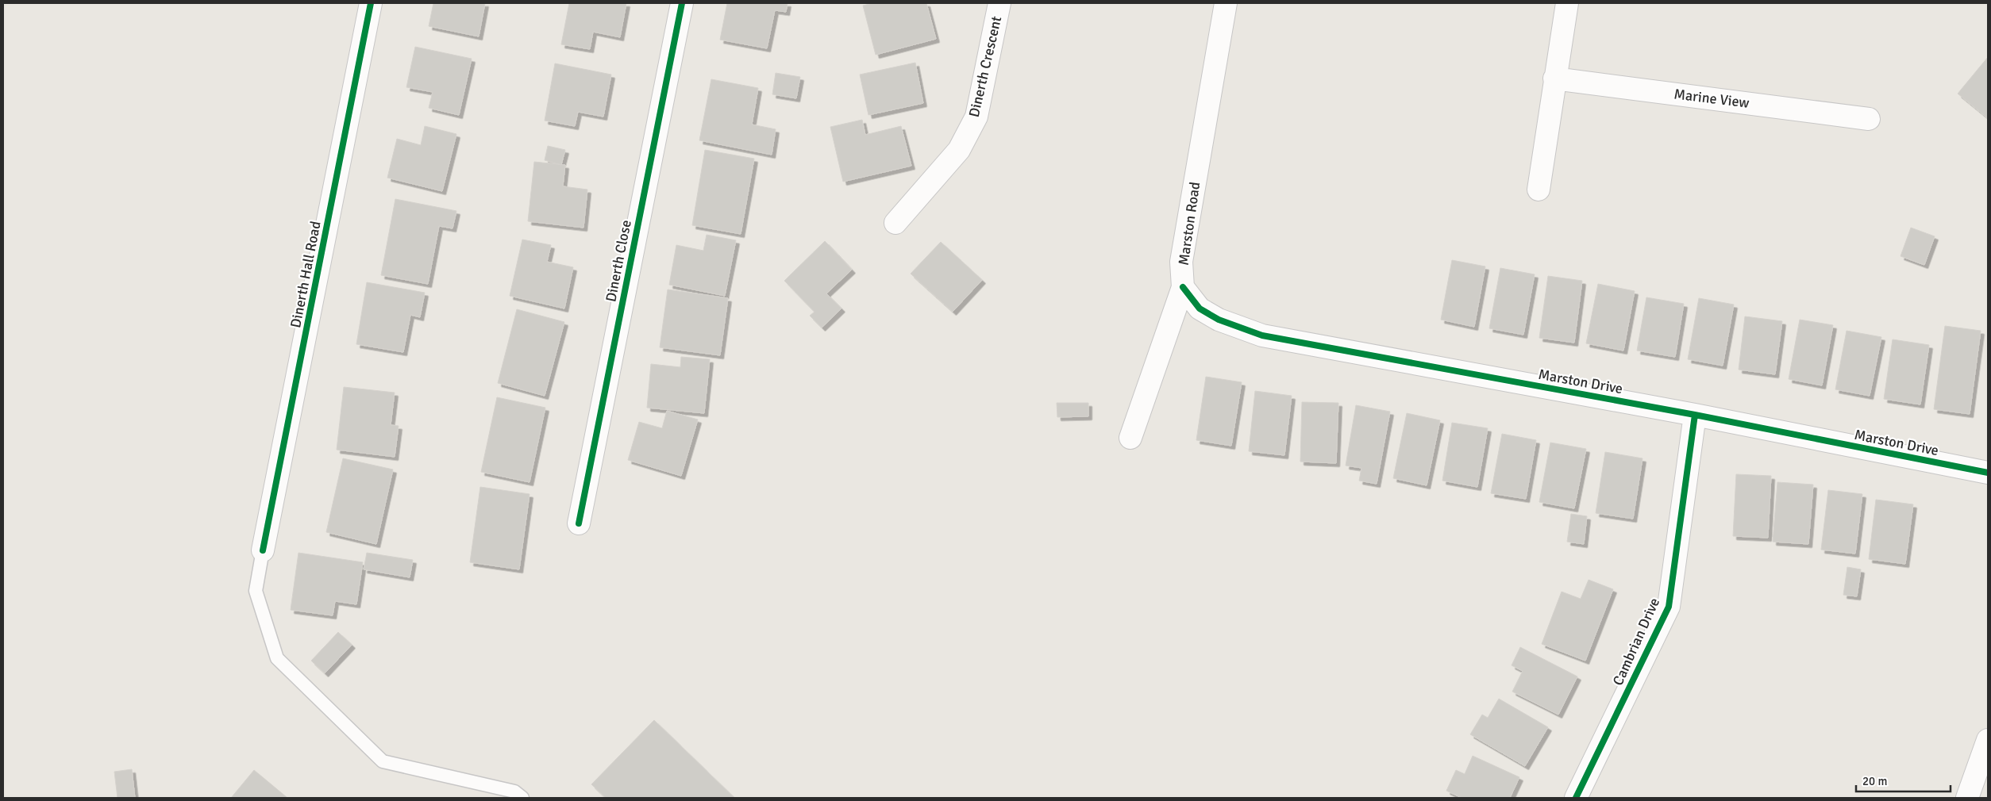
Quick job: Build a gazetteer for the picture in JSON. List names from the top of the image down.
{
  "streets": {
    "street": [
      "Dinerth Crescent",
      "Marine View",
      "Marston Road",
      "Dinerth Close",
      "Dinerth Hall Road",
      "Marston Drive",
      "Cambrian Drive"
    ]
  },
  "crossings": [
    ["Marston Road", "Marston Drive"],
    ["Marston Drive", "Cambrian Drive"]
  ],
  "scale_bar": "20 m"
}
